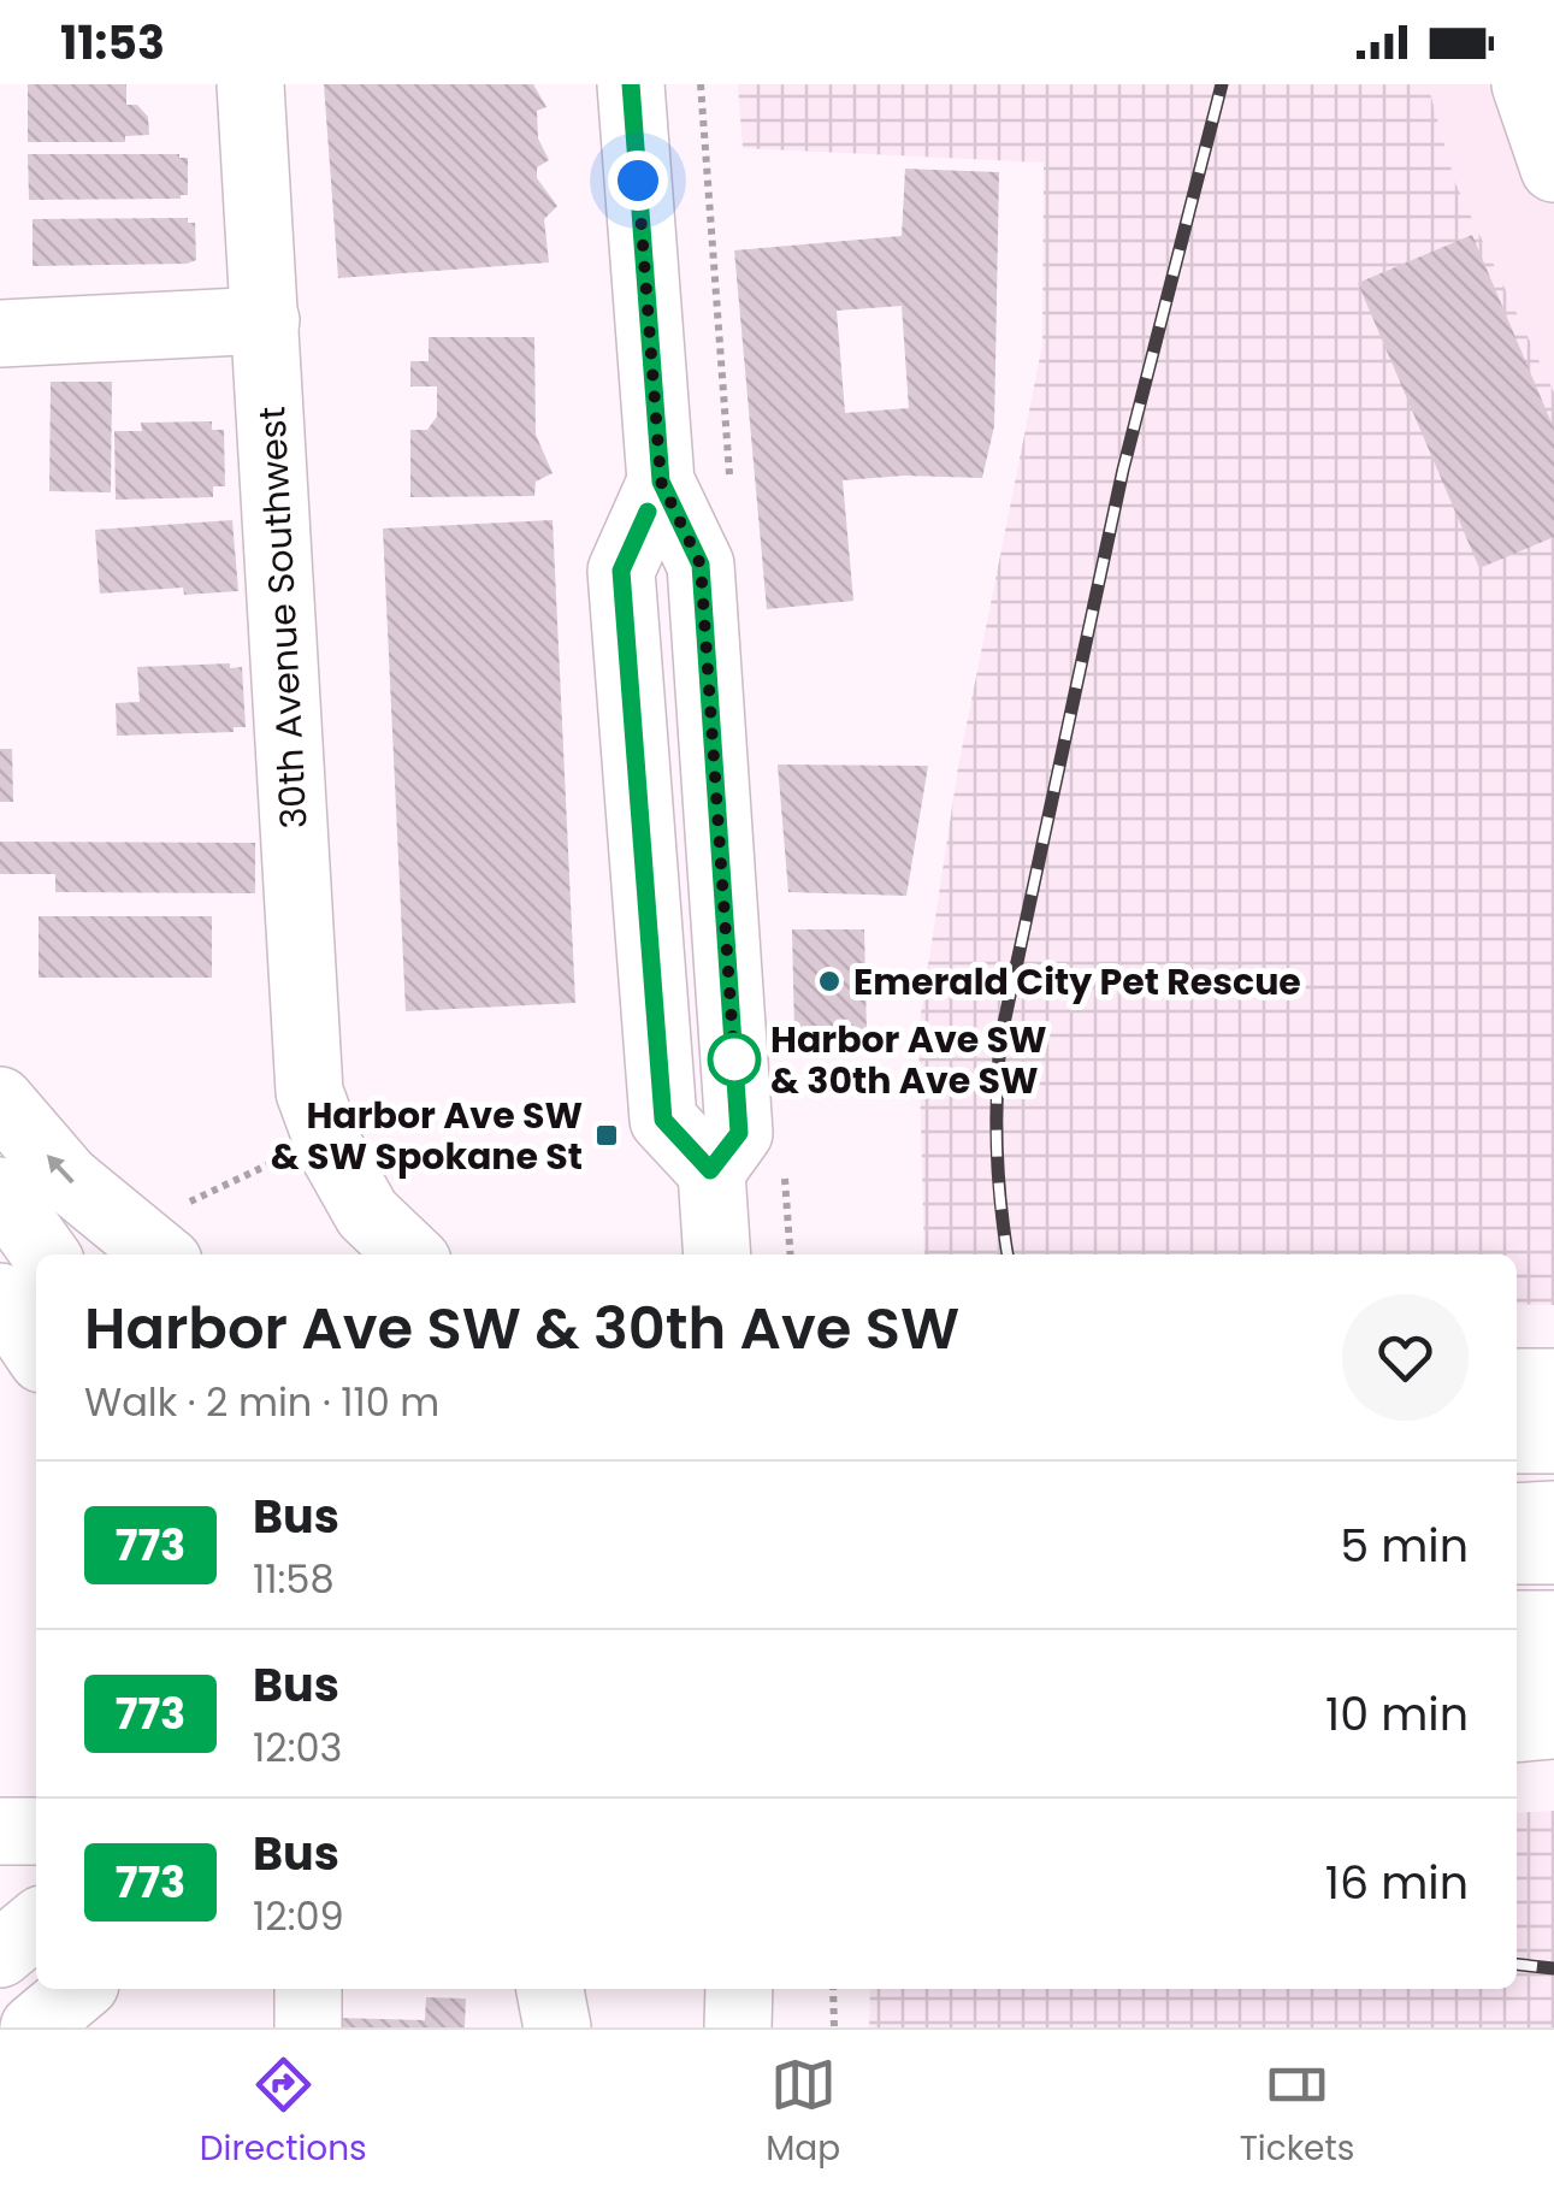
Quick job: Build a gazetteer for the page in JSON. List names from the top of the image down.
{
  "streets": {
    "main road": ["30th Avenue Southwest"]
  },
  "places": {
    "other": ["Emerald City Pet Rescue", "Harbor Ave SW & 30th Ave SW"],
    "transit": ["Harbor Ave SW & SW Spokane St"]
  },
  "lines": ["bus line 773"],
  "page": {
    "status": "11:53",
    "heading": ["Harbor Ave SW & 30th Ave SW", "Walk · 2 min · 110 m"],
    "list": [
      {
        "mark": "773",
        "name": "Bus",
        "note": "11:58",
        "value": "5 min"
      },
      {
        "mark": "773",
        "name": "Bus",
        "note": "12:03",
        "value": "10 min"
      },
      {
        "mark": "773",
        "name": "Bus",
        "note": "12:09",
        "value": "16 min"
      }
    ],
    "tabs": ["Directions", "Map", "Tickets"]
  }
}
